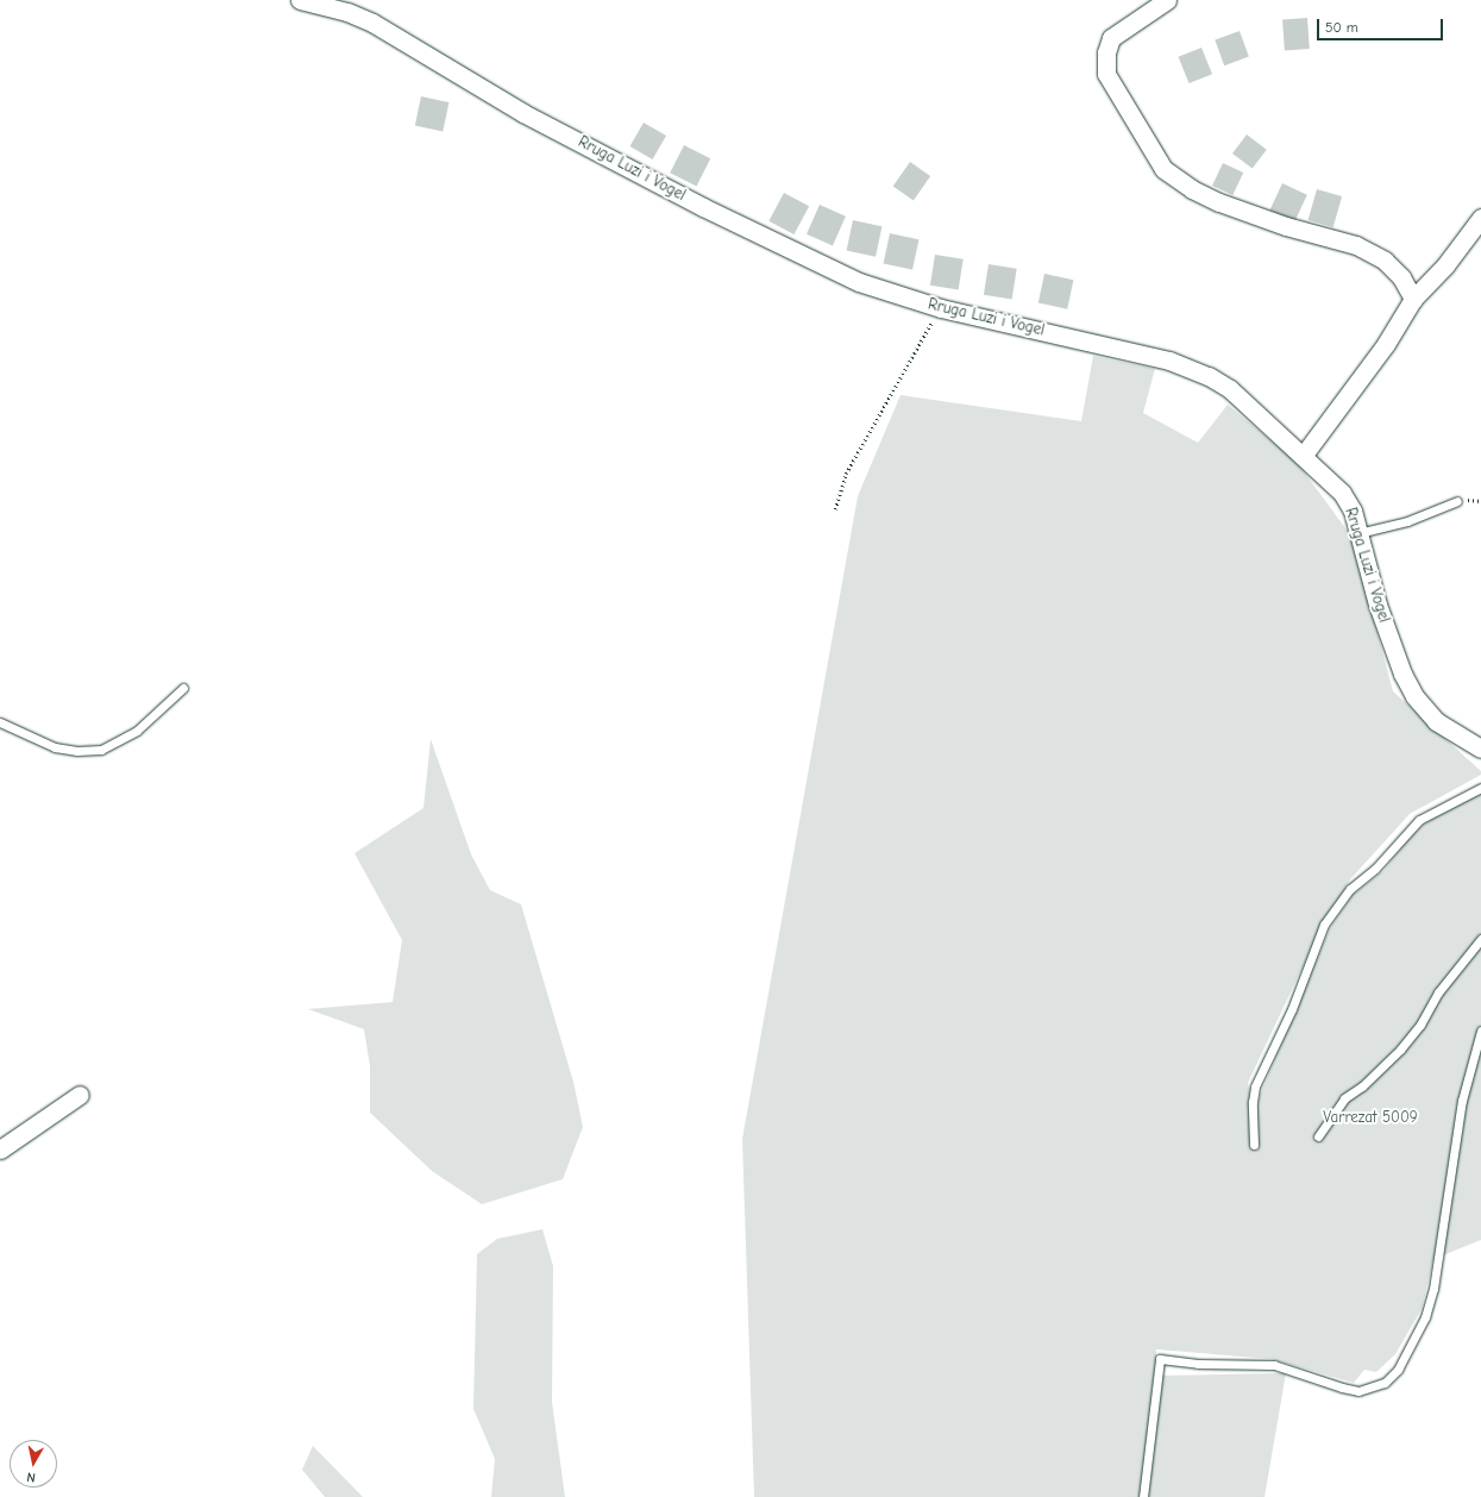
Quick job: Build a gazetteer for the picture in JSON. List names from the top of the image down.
{
  "streets": {
    "street": ["Rruga Luzi i Vogel"]
  },
  "parks": ["Varrezat 5009"],
  "scale_bar": "50 m",
  "north": "bottom"
}
